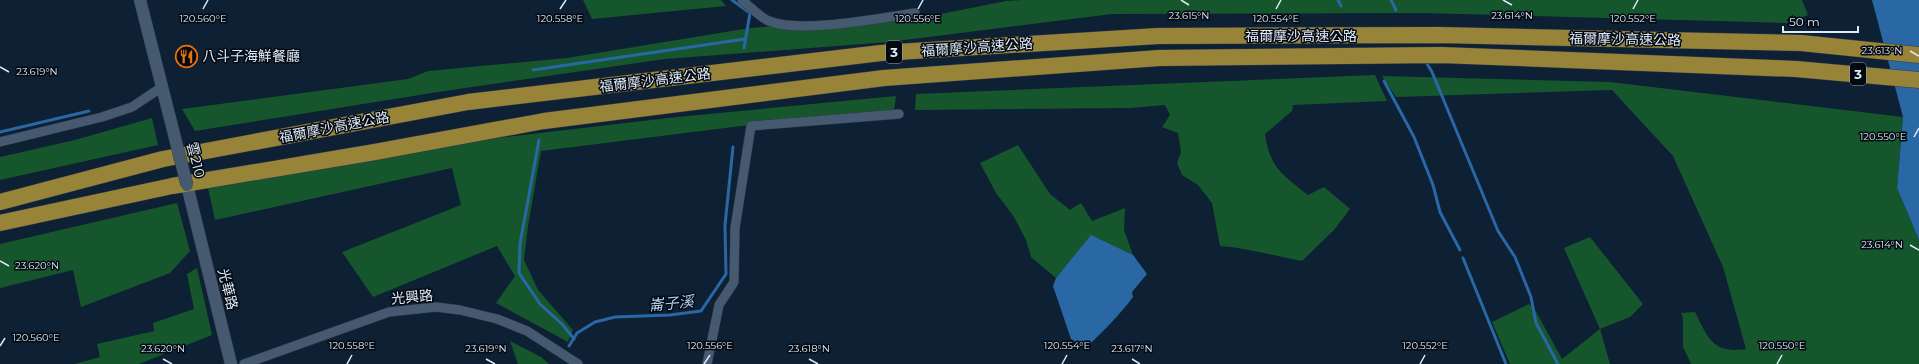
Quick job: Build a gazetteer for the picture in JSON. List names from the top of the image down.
{
  "streets": {
    "highway": ["福爾摩沙高速公路", "3"],
    "street": ["雲210", "光華路", "光興路"]
  },
  "crossings": [
    ["雲210", "光華路"]
  ],
  "water": ["崙子溪"],
  "places": {
    "restaurant": ["八斗子海鮮餐廳"]
  },
  "scale_bar": "50 m",
  "coordinates": [
    "23.614°N",
    "23.615°N",
    "120.554°E",
    "120.552°E",
    "120.560°E",
    "120.558°E",
    "120.556°E",
    "23.613°N",
    "23.619°N",
    "120.550°E",
    "23.620°N",
    "23.618°N",
    "23.617°N"
  ]
}
